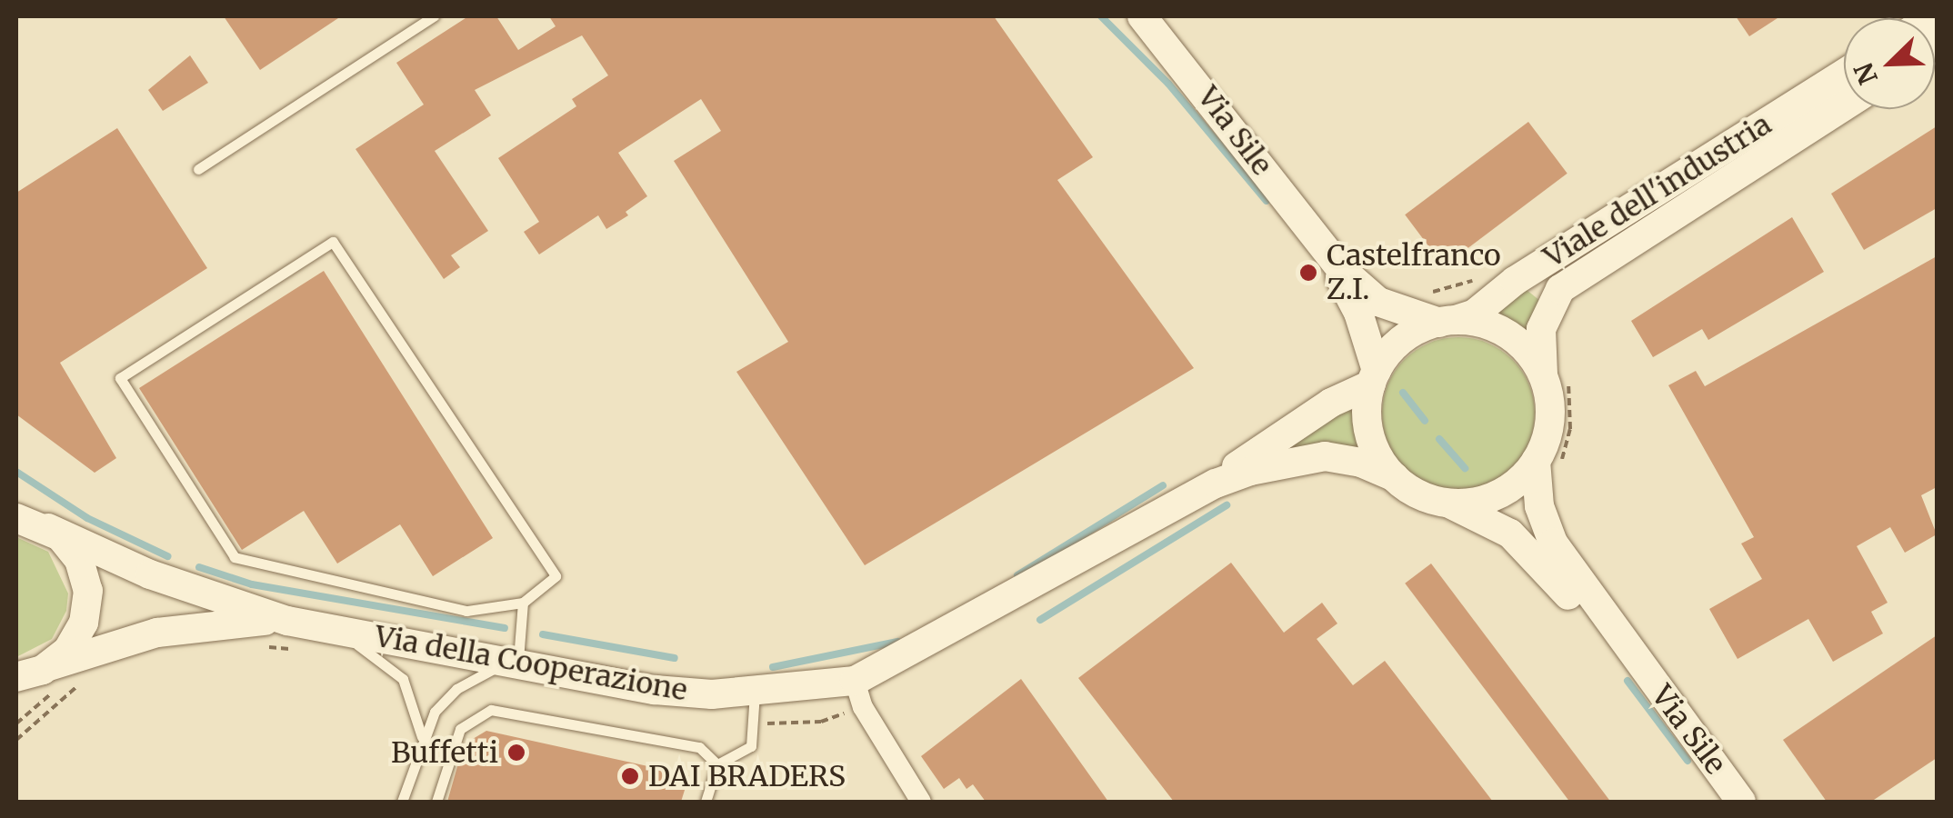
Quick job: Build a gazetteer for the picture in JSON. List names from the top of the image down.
{
  "streets": {
    "street": ["Via Sile", "Viale dell'industria", "Via della Cooperazione"]
  },
  "crossings": [
    ["Via Sile", "Viale dell'industria"],
    ["Via Sile", "Via della Cooperazione"],
    ["Viale dell'industria", "Via della Cooperazione"]
  ],
  "places": ["Castelfranco Z.I.", "Buffetti", "DAI BRADERS"],
  "north": "bottom left"
}
